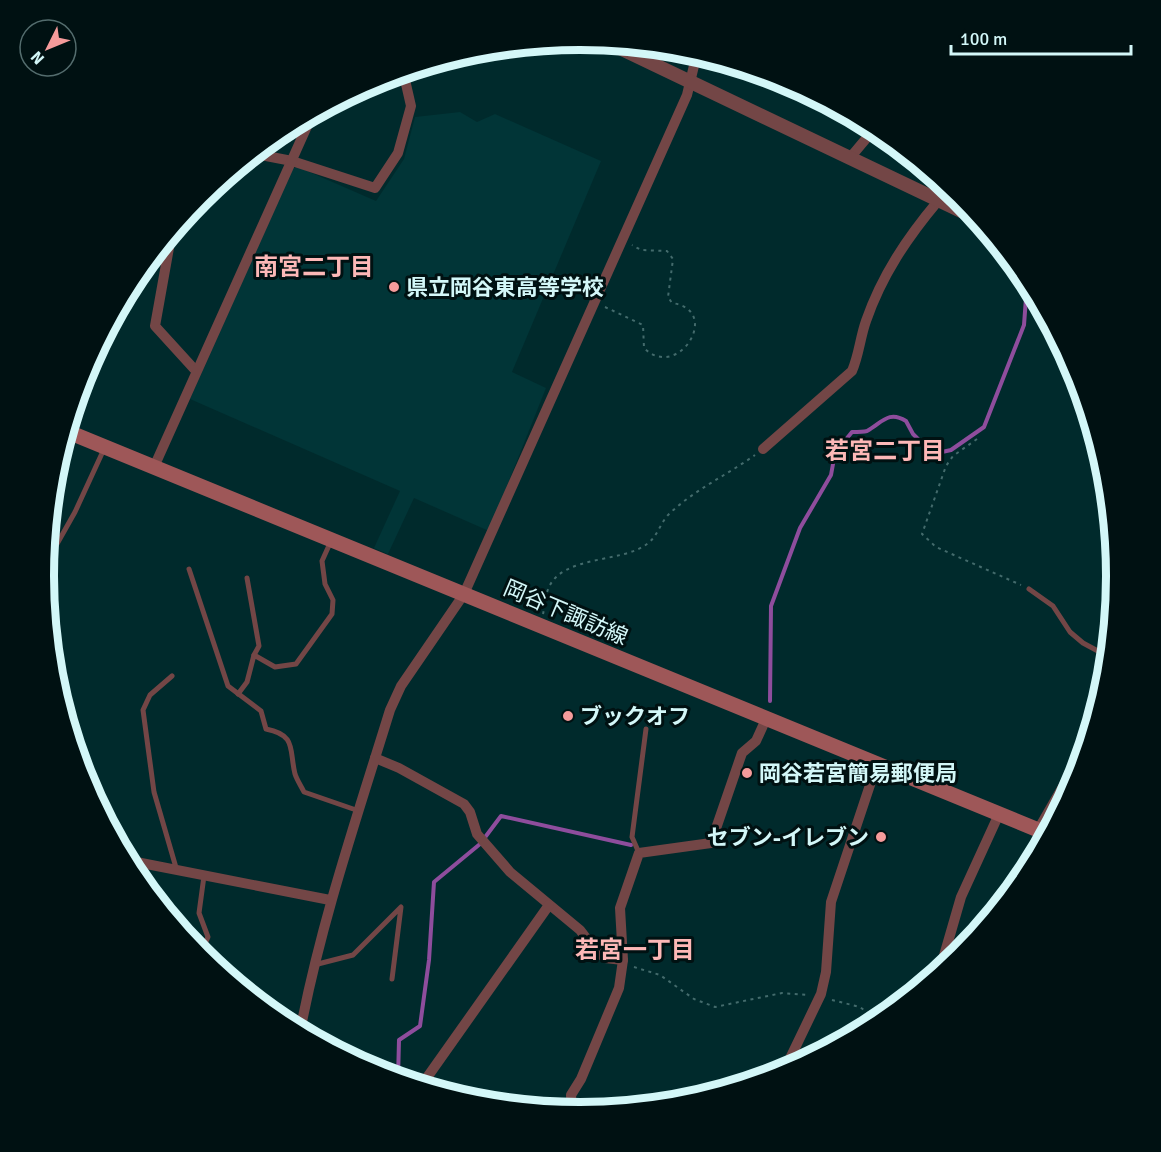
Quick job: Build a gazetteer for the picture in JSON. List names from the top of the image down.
{
  "streets": {
    "main road": ["岡谷下諏訪線"]
  },
  "districts": ["南宮二丁目", "若宮二丁目", "若宮一丁目"],
  "places": [
    "県立岡谷東高等学校",
    "ブックオフ",
    "岡谷若宮簡易郵便局",
    "セブン-イレブン"
  ],
  "scale_bar": "100 m",
  "north": "bottom left"
}
